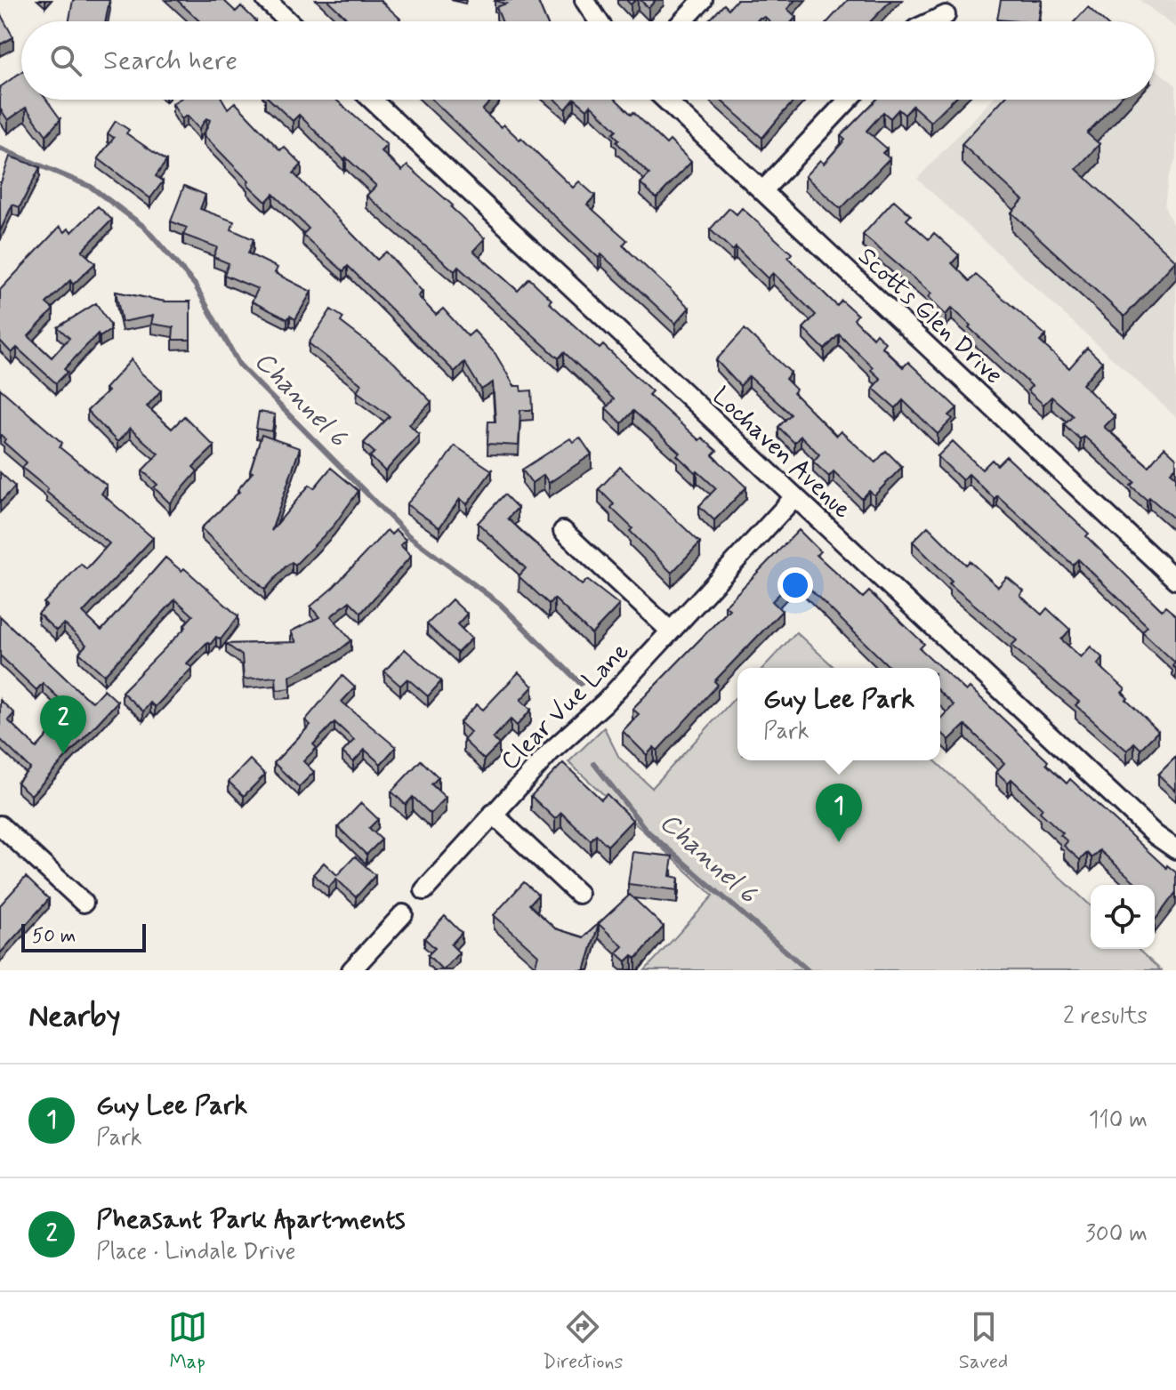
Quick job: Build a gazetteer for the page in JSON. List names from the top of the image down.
{
  "streets": {
    "street": ["Scotts Glen Drive", "Lochaven Avenue", "Clear Vue Lane"]
  },
  "crossings": [
    ["Lochaven Avenue", "Clear Vue Lane"]
  ],
  "water": ["Channel 6"],
  "scale_bar": "50 m",
  "page": {
    "search": "Search here",
    "popup": ["Guy Lee Park", "Park"],
    "pins": ["2", "1"],
    "scale": "50 m",
    "heading": ["Nearby", "2 results"],
    "list": [
      {
        "mark": "1",
        "name": "Guy Lee Park",
        "note": "Park",
        "value": "110 m"
      },
      {
        "mark": "2",
        "name": "Pheasant Park Apartments",
        "note": "Place · Lindale Drive",
        "value": "300 m"
      }
    ],
    "nav": ["Map", "Directions", "Saved"]
  }
}
